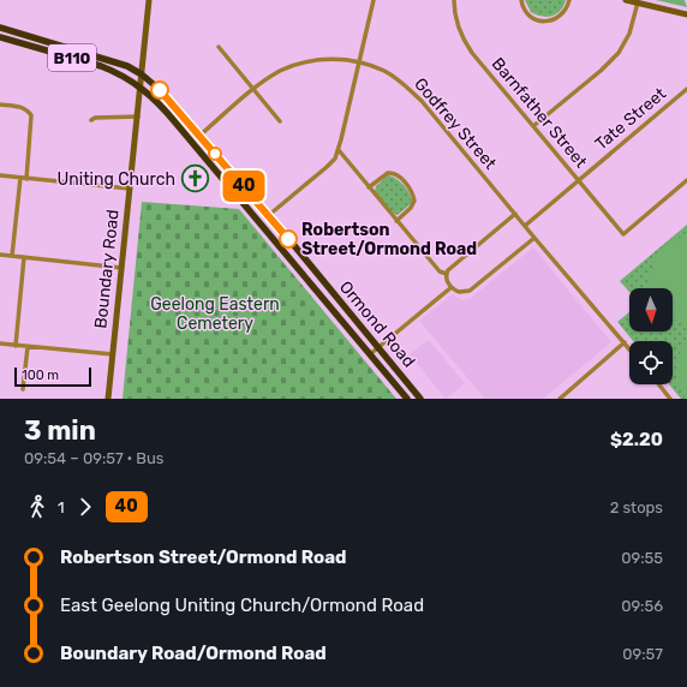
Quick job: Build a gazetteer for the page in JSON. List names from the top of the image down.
{
  "streets": {
    "highway": ["B110", "Ormond Road"],
    "main road": ["Boundary Road"],
    "street": ["Barnfather Street", "Tate Street", "Godfrey Street"]
  },
  "crossings": [
    ["B110", "Boundary Road"],
    ["B110", "Ormond Road"],
    ["Barnfather Street", "Tate Street"],
    ["Tate Street", "Godfrey Street"],
    ["Godfrey Street", "Ormond Road"],
    ["Boundary Road", "Ormond Road"]
  ],
  "parks": ["Geelong Eastern Cemetery"],
  "places": {
    "church": ["Uniting Church"],
    "other": ["Robertson Street/Ormond Road"]
  },
  "lines": ["bus line 40"],
  "scale_bar": "100 m",
  "north": "bottom",
  "page": {
    "on_map": "40",
    "scale": "100 m",
    "heading": ["3 min", "09:54 – 09:57 · Bus", "$2.20"],
    "legs": ["1", "40", "2 stops"],
    "list": [
      {
        "name": "Robertson Street/Ormond Road",
        "value": "09:55"
      },
      {
        "name": "East Geelong Uniting Church/Ormond Road",
        "value": "09:56"
      },
      {
        "name": "Boundary Road/Ormond Road",
        "value": "09:57"
      }
    ]
  }
}
